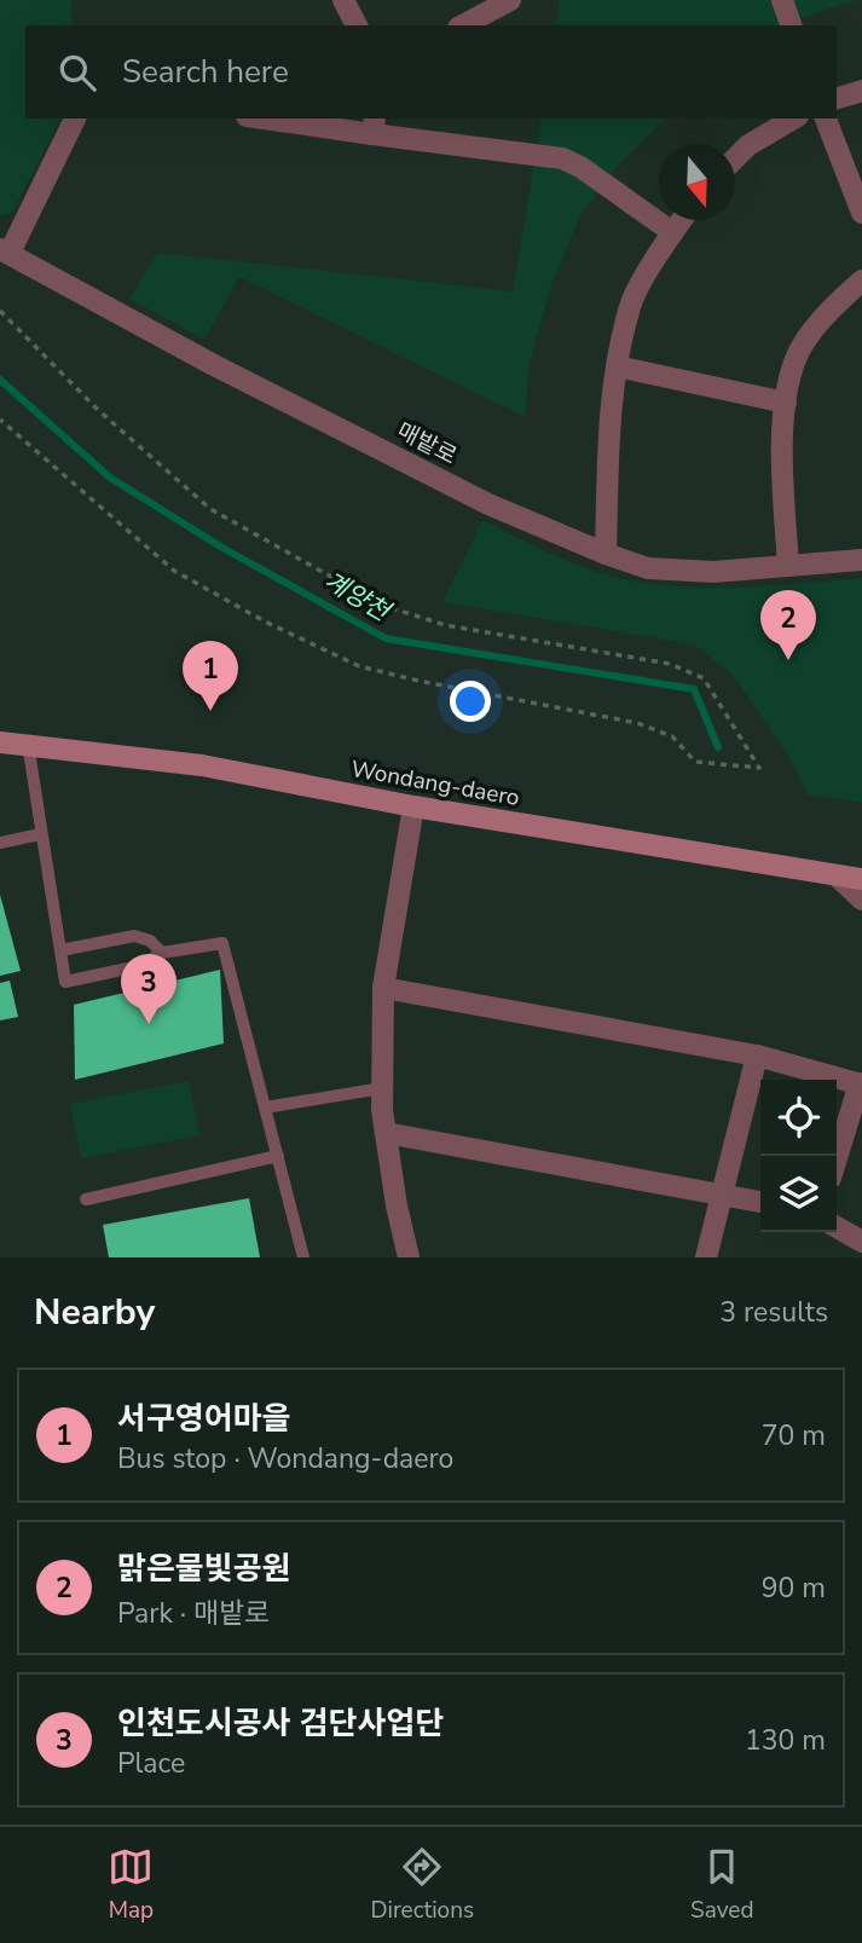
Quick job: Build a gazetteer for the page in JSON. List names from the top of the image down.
{
  "streets": {
    "main road": ["Wondang-daero"],
    "street": ["매밭로"]
  },
  "water": ["계양천"],
  "north": "bottom",
  "page": {
    "search": "Search here",
    "pins": ["2", "1", "3"],
    "heading": ["Nearby", "3 results"],
    "list": [
      {
        "mark": "1",
        "name": "서구영어마을",
        "note": "Bus stop · Wondang-daero",
        "value": "70 m"
      },
      {
        "mark": "2",
        "name": "맑은물빛공원",
        "note": "Park · 매밭로",
        "value": "90 m"
      },
      {
        "mark": "3",
        "name": "인천도시공사 검단사업단",
        "note": "Place",
        "value": "130 m"
      }
    ],
    "nav": ["Map", "Directions", "Saved"]
  }
}
